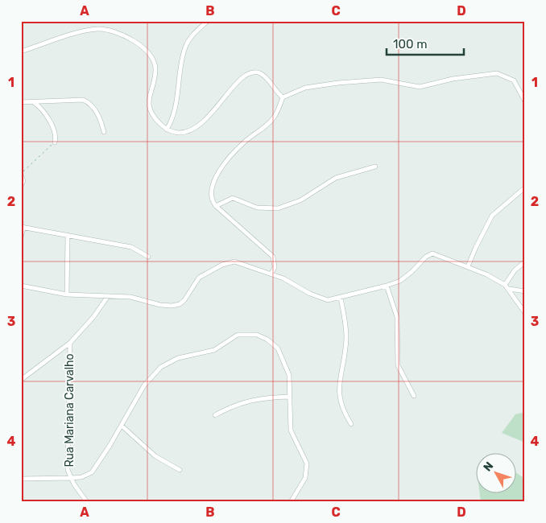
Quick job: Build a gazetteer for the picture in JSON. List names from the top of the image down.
{
  "streets": {
    "street": ["Rua Mariana Carvalho"]
  },
  "scale_bar": "100 m",
  "north": "top left",
  "grid": {
    "columns": [
      "A",
      "B",
      "C",
      "D"
    ],
    "rows": [
      "1",
      "2",
      "3",
      "4"
    ]
  }
}
